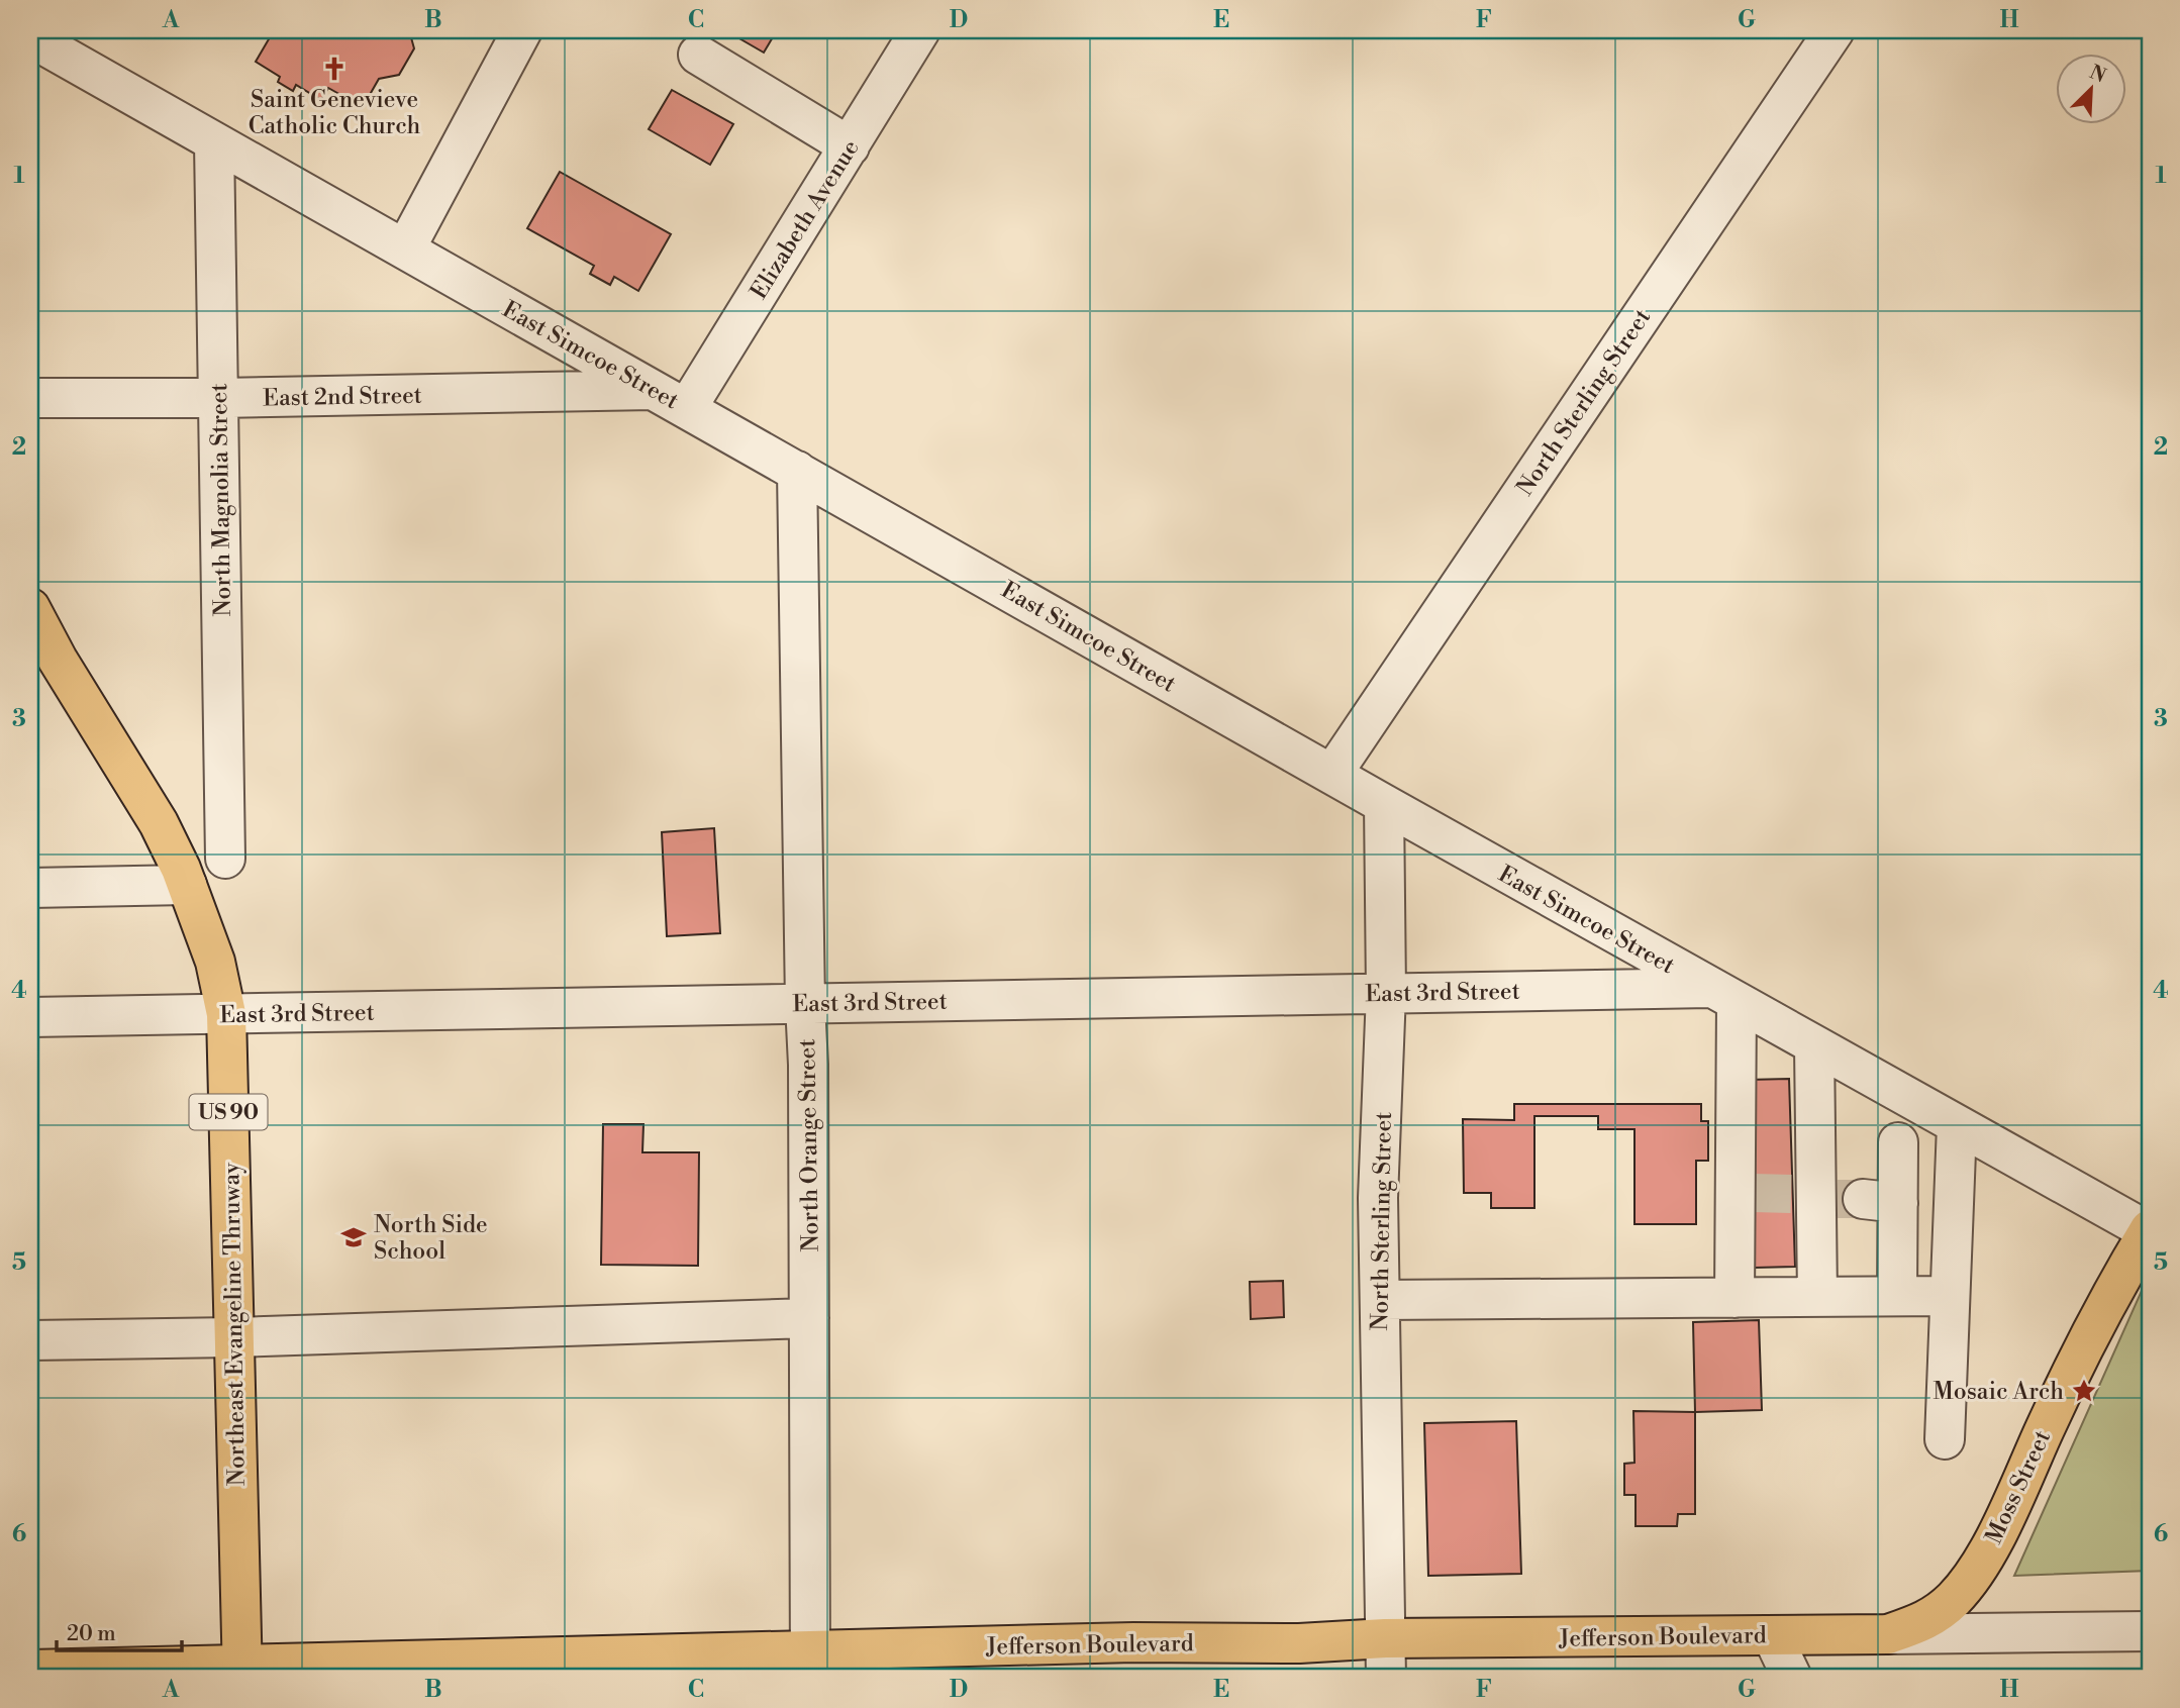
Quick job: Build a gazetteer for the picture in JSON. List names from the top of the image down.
{
  "streets": {
    "main road": [
      "US 90",
      "Northeast Evangeline Thruway",
      "Moss Street",
      "Jefferson Boulevard"
    ],
    "street": [
      "Elizabeth Avenue",
      "East Simcoe Street",
      "East 2nd Street",
      "North Sterling Street",
      "North Magnolia Street",
      "East 3rd Street",
      "North Orange Street"
    ]
  },
  "crossings": [
    ["Elizabeth Avenue", "East Simcoe Street"],
    ["East Simcoe Street", "East 2nd Street"],
    ["East Simcoe Street", "North Sterling Street"],
    ["East Simcoe Street", "North Magnolia Street"],
    ["East Simcoe Street", "East 3rd Street"],
    ["East Simcoe Street", "North Orange Street"],
    ["East Simcoe Street", "Moss Street"],
    ["East 2nd Street", "North Magnolia Street"],
    ["North Sterling Street", "East 3rd Street"],
    ["North Sterling Street", "Jefferson Boulevard"],
    ["East 3rd Street", "North Orange Street"],
    ["East 3rd Street", "Northeast Evangeline Thruway"],
    ["North Orange Street", "Jefferson Boulevard"],
    ["Northeast Evangeline Thruway", "Jefferson Boulevard"],
    ["Moss Street", "Jefferson Boulevard"]
  ],
  "places": {
    "church": ["Saint Genevieve Catholic Church"],
    "school or university": ["North Side School"],
    "place": ["Mosaic Arch"]
  },
  "scale_bar": "20 m",
  "north": "top right",
  "grid": {
    "columns": [
      "A",
      "B",
      "C",
      "D",
      "E",
      "F",
      "G",
      "H"
    ],
    "rows": [
      "1",
      "2",
      "3",
      "4",
      "5",
      "6"
    ]
  }
}
